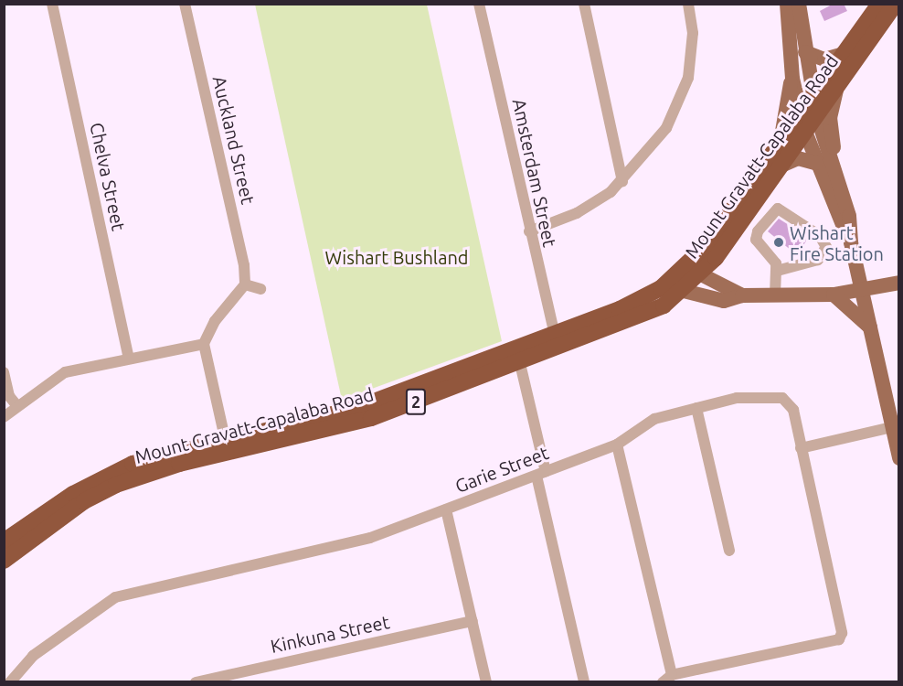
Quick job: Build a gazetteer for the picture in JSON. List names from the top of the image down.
{
  "streets": {
    "highway": ["Mount Gravatt-Capalaba Road", "2"],
    "street": [
      "Auckland Street",
      "Amsterdam Street",
      "Chelva Street",
      "Garie Street",
      "Kinkuna Street"
    ]
  },
  "crossings": [
    ["Mount Gravatt-Capalaba Road", "Amsterdam Street"]
  ],
  "parks": ["Wishart Bushland"],
  "places": ["Wishart Fire Station"]
}
